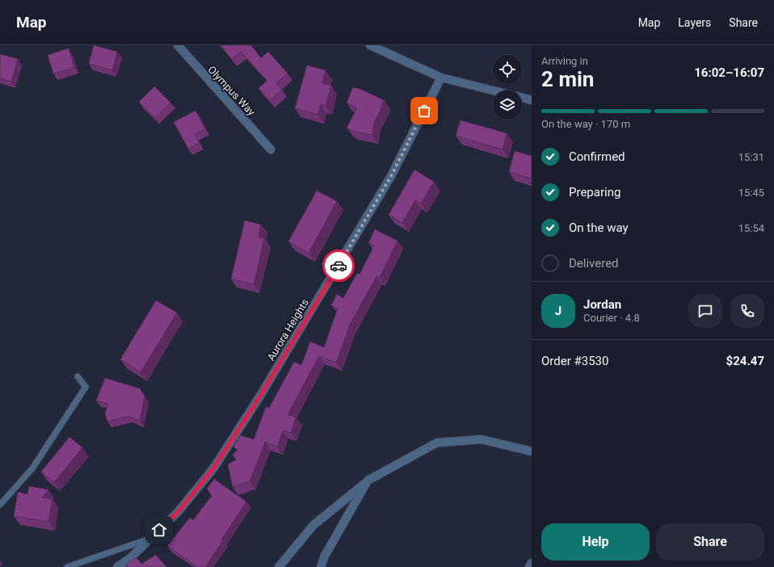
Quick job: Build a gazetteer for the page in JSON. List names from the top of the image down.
{
  "streets": {
    "street": ["Olympus Way", "Aurora Heights"]
  },
  "page": {
    "header": "Map",
    "nav": ["Map", "Layers", "Share"],
    "heading": ["2 min", "Arriving in", "16:02–16:07"],
    "panel": [
      "Jordan",
      "Courier · 4.8",
      "Order #3530",
      "$24.47"
    ],
    "bar": "On the way · 170 m",
    "list": [
      ["Confirmed", "15:31"],
      ["Preparing", "15:45"],
      ["On the way", "15:54"],
      "Delivered"
    ],
    "round": "J",
    "buttons": ["Help", "Share"]
  }
}
